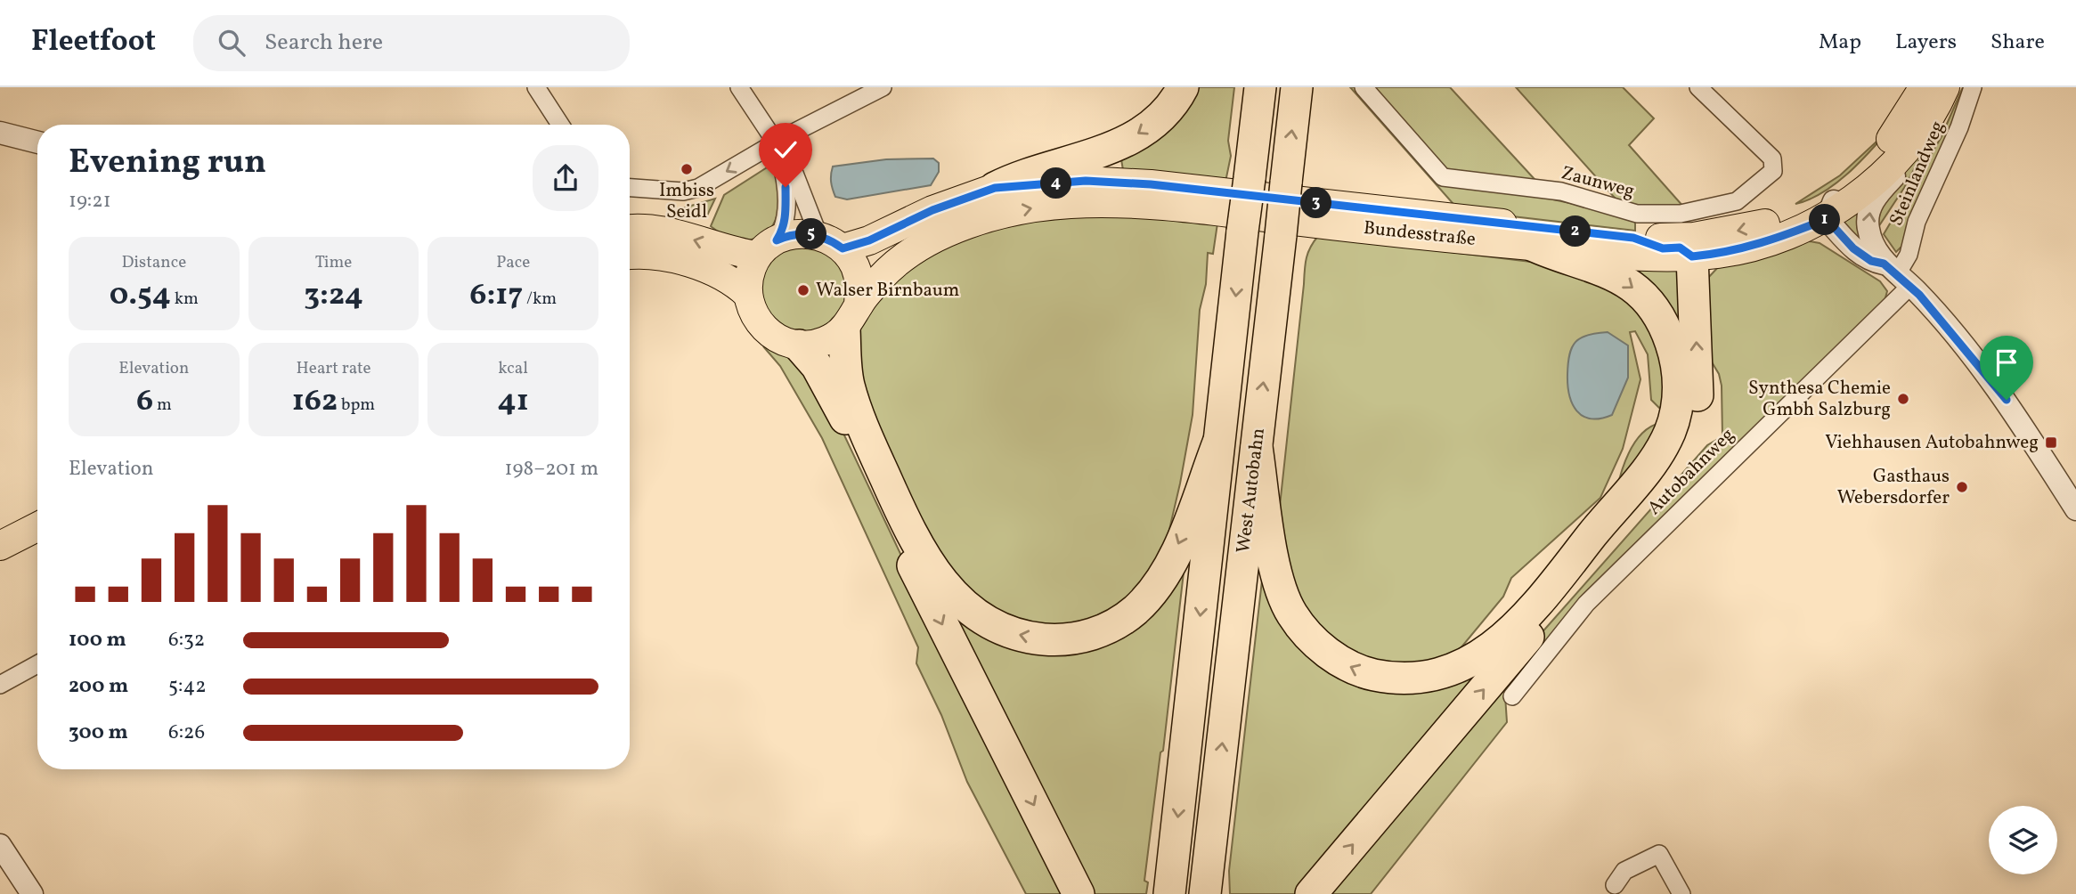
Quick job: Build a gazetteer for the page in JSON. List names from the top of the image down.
{
  "streets": {
    "highway": ["West Autobahn"],
    "main road": ["Bundesstraße"],
    "street": ["Steinlandweg", "Zaunweg", "Autobahnweg"]
  },
  "crossings": [
    ["Steinlandweg", "Autobahnweg"]
  ],
  "places": {
    "other": [
      "Imbiss Seidl",
      "Walser Birnbaum",
      "Synthesa Chemie Gmbh Salzburg",
      "Gasthaus Webersdorfer"
    ],
    "transit": ["Viehhausen Autobahnweg"]
  },
  "page": {
    "header": "Fleetfoot",
    "search": "Search here",
    "nav": ["Map", "Layers", "Share"],
    "heading": ["Evening run", "19:21"],
    "pins": [
      "4",
      "3",
      "1",
      "2",
      "5"
    ],
    "stats": [
      ["Distance", "0.54 km"],
      ["Time", "3:24"],
      ["Pace", "6:17 /km"],
      ["Elevation", "6 m"],
      ["Heart rate", "162 bpm"],
      ["kcal", "41"]
    ],
    "chart": ["Elevation", "198–201 m"],
    "list": [
      {
        "name": "100 m",
        "note": "6:32"
      },
      {
        "name": "200 m",
        "note": "5:42"
      },
      {
        "name": "300 m",
        "note": "6:26"
      }
    ]
  }
}
